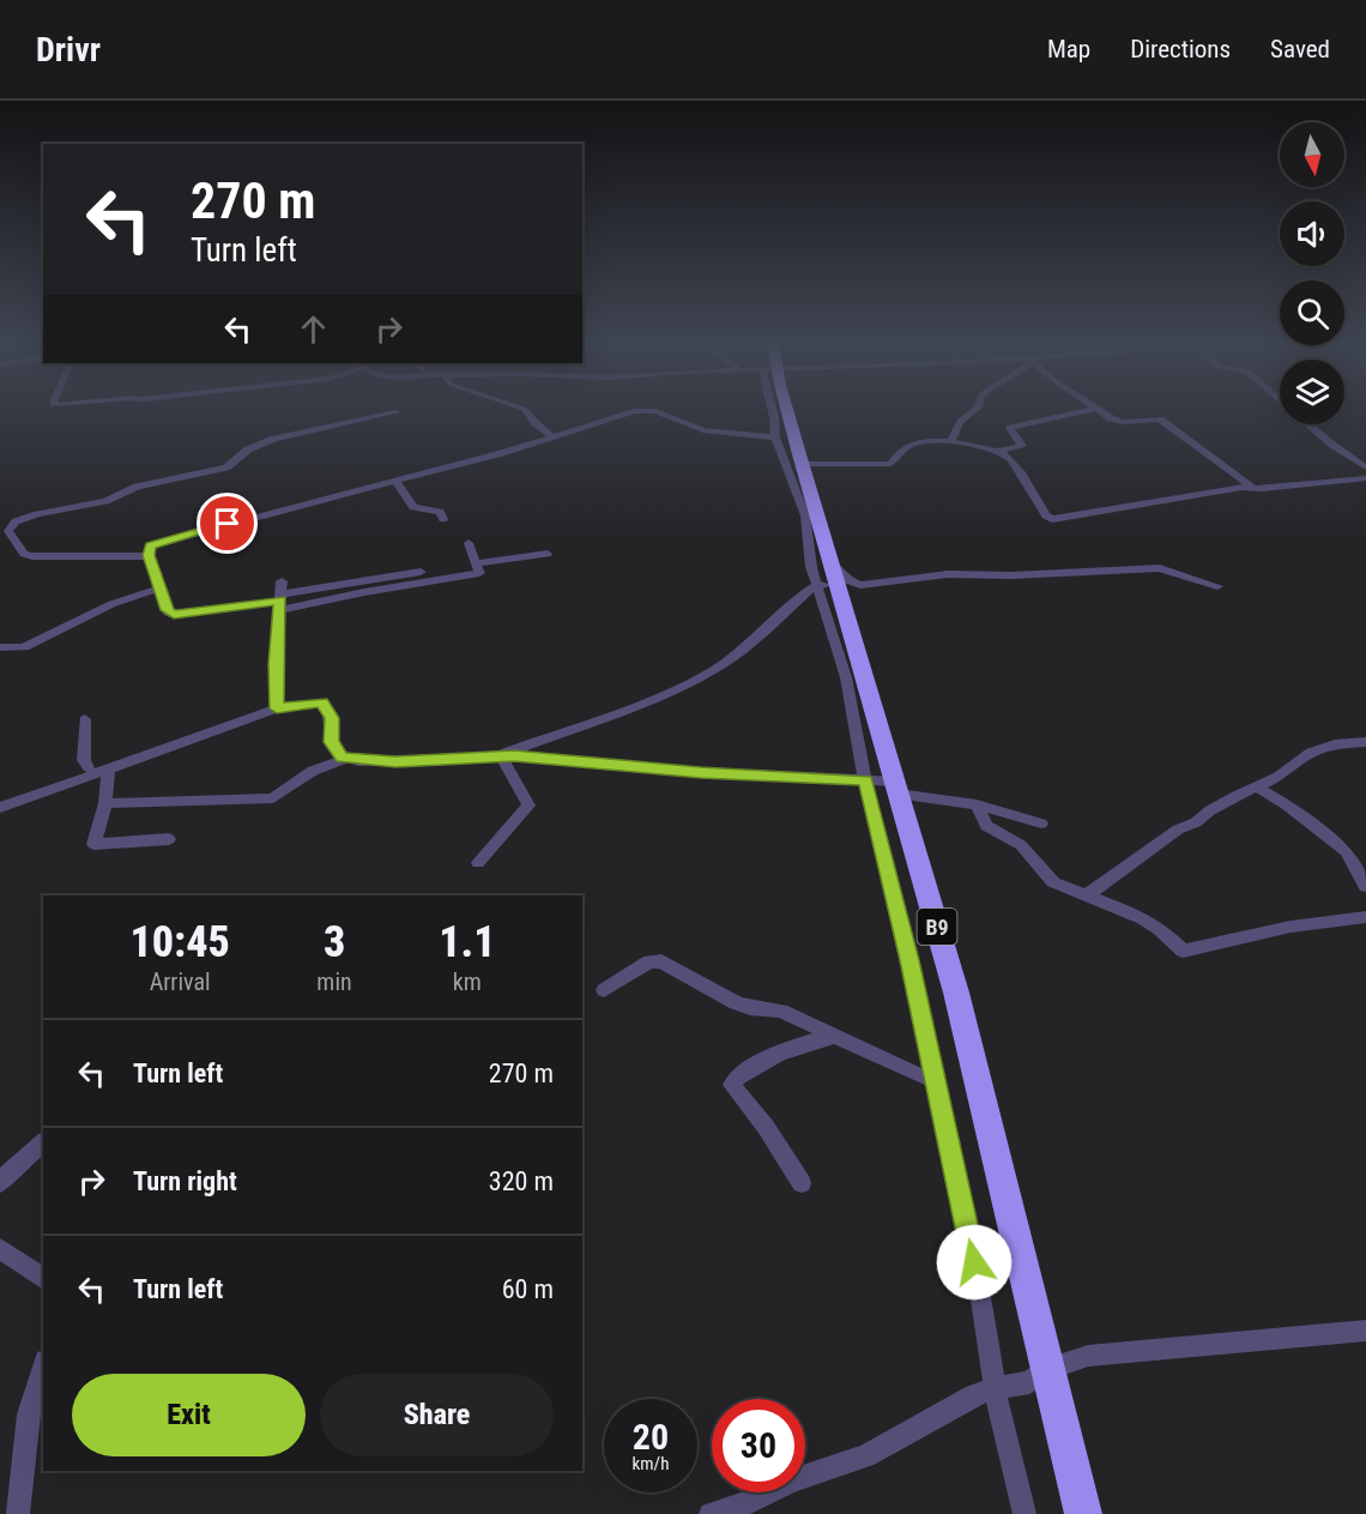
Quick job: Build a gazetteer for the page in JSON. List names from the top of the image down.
{
  "streets": {
    "highway": ["B9"]
  },
  "north": "bottom",
  "page": {
    "header": "Drivr",
    "nav": ["Map", "Directions", "Saved"],
    "turn": ["270 m", "Turn left"],
    "eta": [
      "10:45",
      "Arrival",
      "3",
      "min",
      "1.1",
      "km"
    ],
    "list": [
      {
        "name": "Turn left",
        "value": "270 m"
      },
      {
        "name": "Turn right",
        "value": "320 m"
      },
      {
        "name": "Turn left",
        "value": "60 m"
      }
    ],
    "buttons": ["Exit", "Share"],
    "speed": "20 km/h",
    "limit": "30"
  }
}
